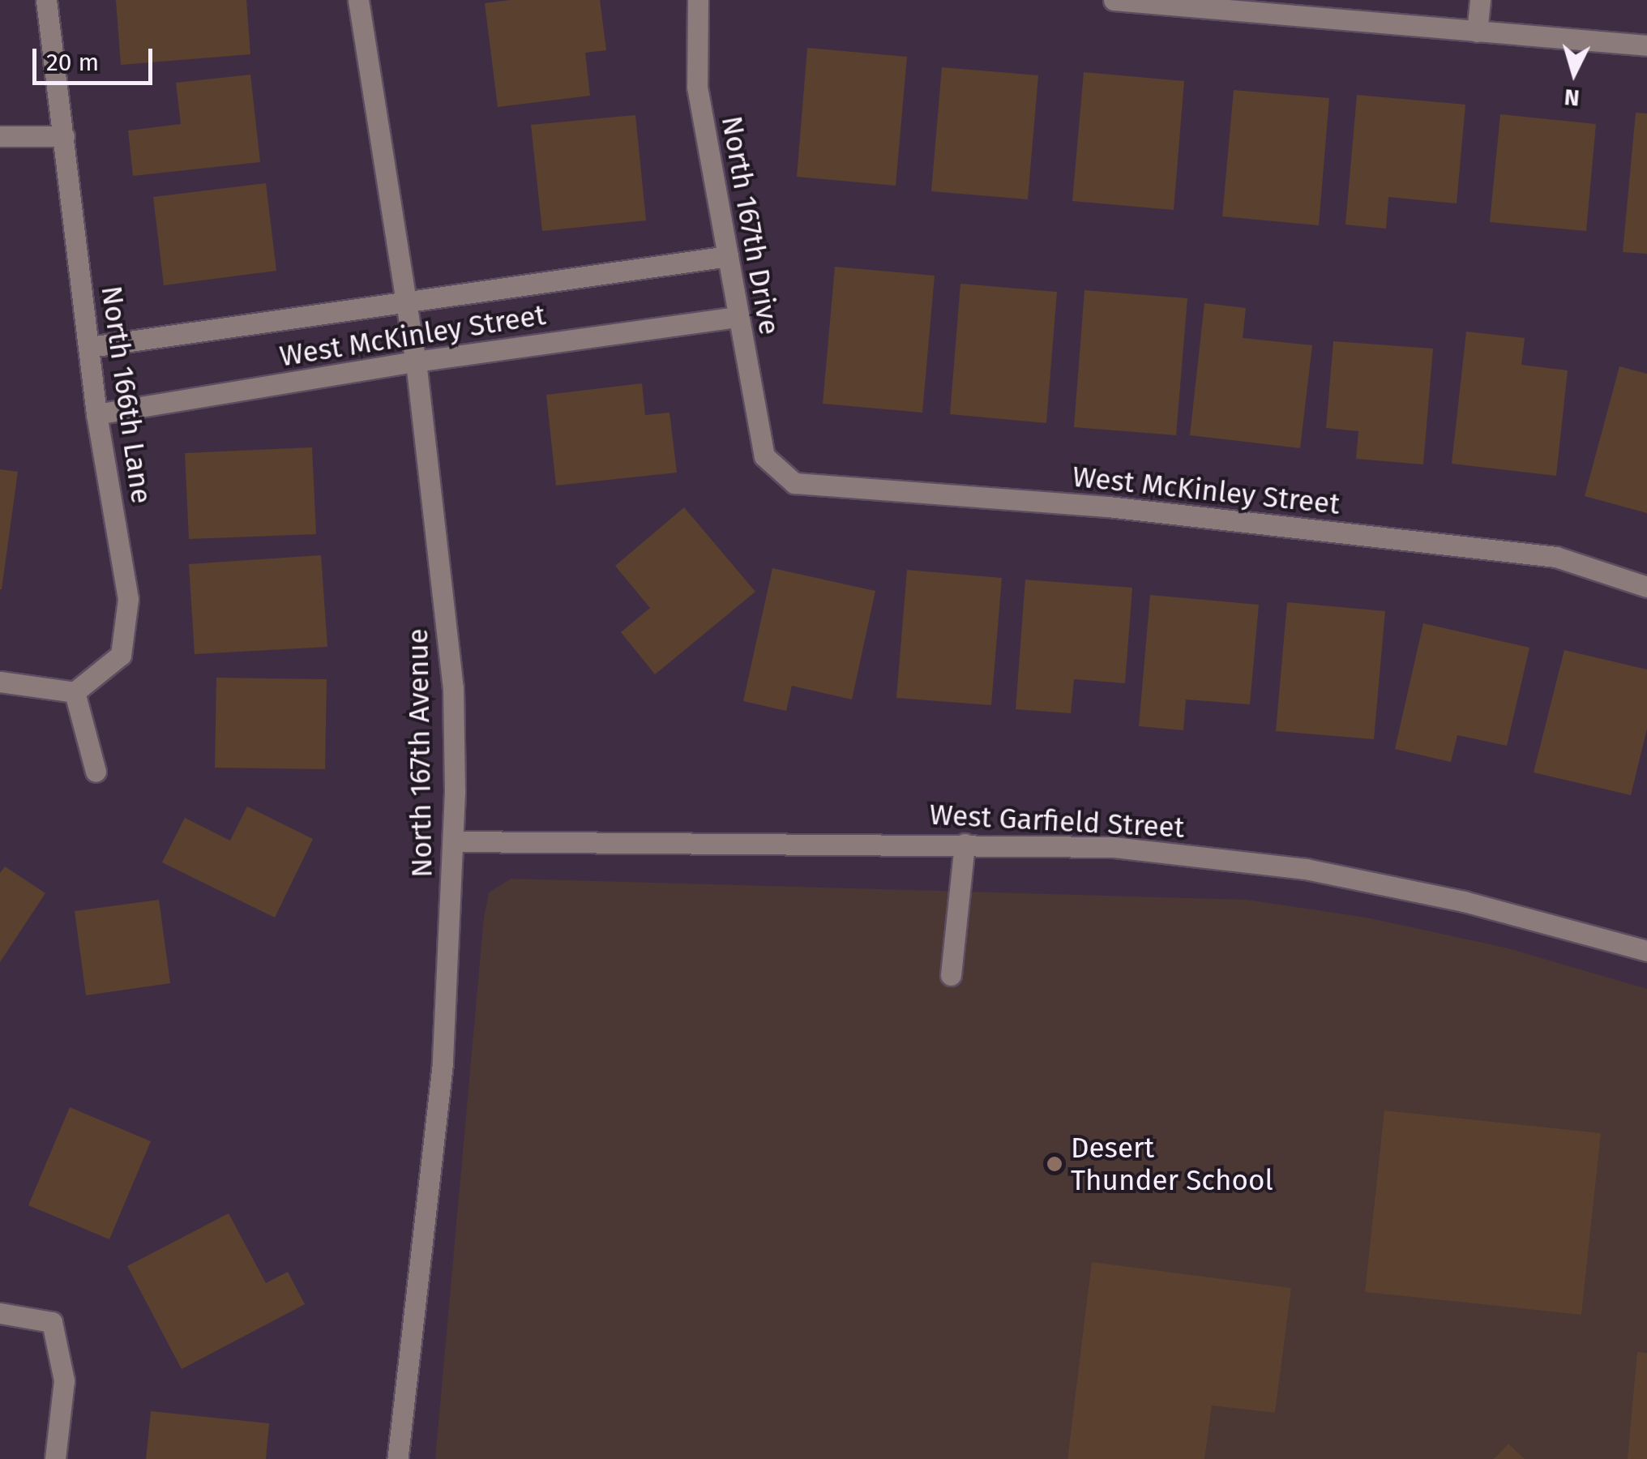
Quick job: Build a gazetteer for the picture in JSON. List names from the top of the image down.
{
  "streets": {
    "street": [
      "North 167th Drive",
      "West McKinley Street",
      "North 166th Lane",
      "North 167th Avenue",
      "West Garfield Street"
    ]
  },
  "crossings": [
    ["North 167th Drive", "West McKinley Street"],
    ["West McKinley Street", "North 166th Lane"],
    ["West McKinley Street", "North 167th Avenue"],
    ["North 167th Avenue", "West Garfield Street"]
  ],
  "places": ["Desert Thunder School"],
  "scale_bar": "20 m",
  "north": "bottom"
}
